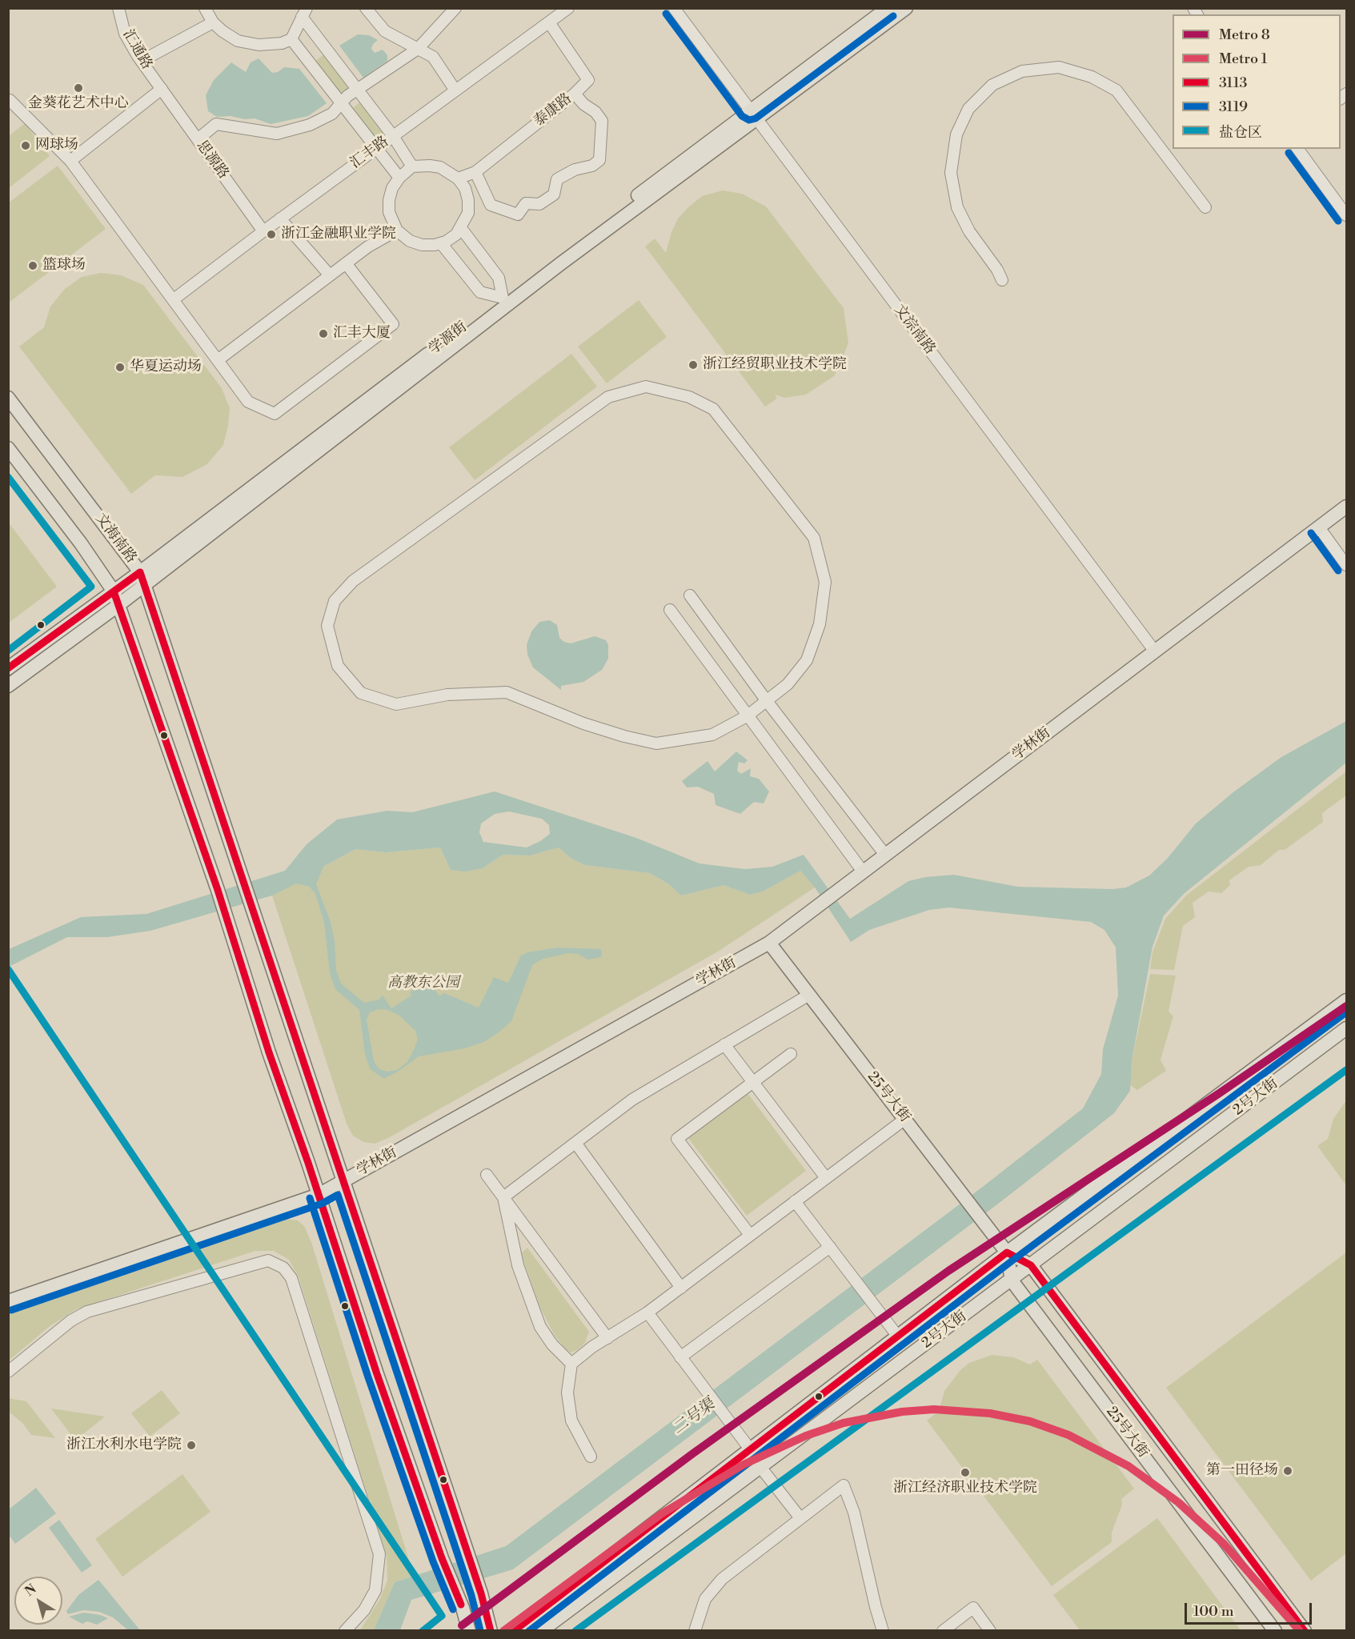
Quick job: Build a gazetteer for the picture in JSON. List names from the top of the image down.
{
  "streets": {
    "main road": [
      "学源街",
      "文海南路",
      "学林街",
      "25号大街",
      "2号大街"
    ],
    "street": [
      "汇通路",
      "泰康路",
      "汇丰路",
      "思源路",
      "文淙南路"
    ]
  },
  "crossings": [
    ["汇通路", "思源路"],
    ["泰康路", "汇丰路"],
    ["汇丰路", "思源路"],
    ["文淙南路", "学源街"],
    ["文淙南路", "学林街"],
    ["学源街", "文海南路"],
    ["文海南路", "学林街"],
    ["学林街", "25号大街"],
    ["25号大街", "2号大街"]
  ],
  "water": ["二号渠"],
  "parks": ["高教东公园"],
  "places": [
    "金葵花艺术中心",
    "网球场",
    "浙江金融职业学院",
    "篮球场",
    "汇丰大厦",
    "浙江经贸职业技术学院",
    "华夏运动场",
    "浙江水利水电学院",
    "第一田径场",
    "浙江经济职业技术学院"
  ],
  "lines": [
    "transit line 3119",
    "transit line 盐仓区",
    "transit line 3113",
    "metro line 8",
    "metro line 1"
  ],
  "legend": [
    "Metro 8",
    "Metro 1",
    "3113",
    "3119",
    "盐仓区"
  ],
  "scale_bar": "100 m",
  "north": "top left"
}
